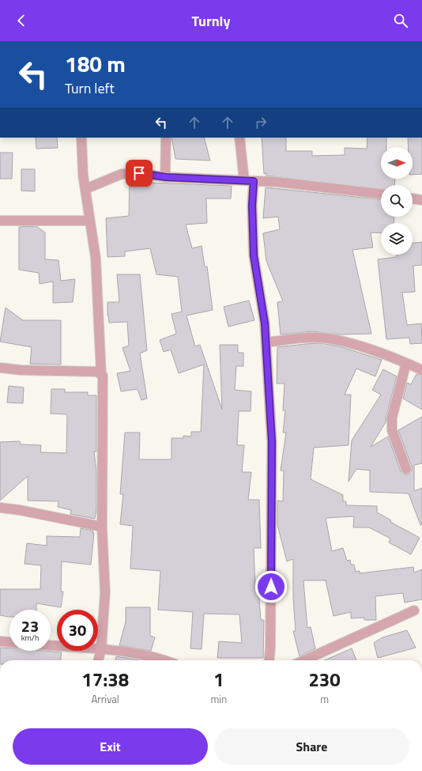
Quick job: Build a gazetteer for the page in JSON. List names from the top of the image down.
{
  "north": "right",
  "page": {
    "header": "Turnly",
    "turn": ["180 m", "Turn left"],
    "speed": "23 km/h",
    "limit": "30",
    "eta": [
      "17:38",
      "Arrival",
      "1",
      "min",
      "230",
      "m"
    ],
    "buttons": ["Exit", "Share"]
  }
}
